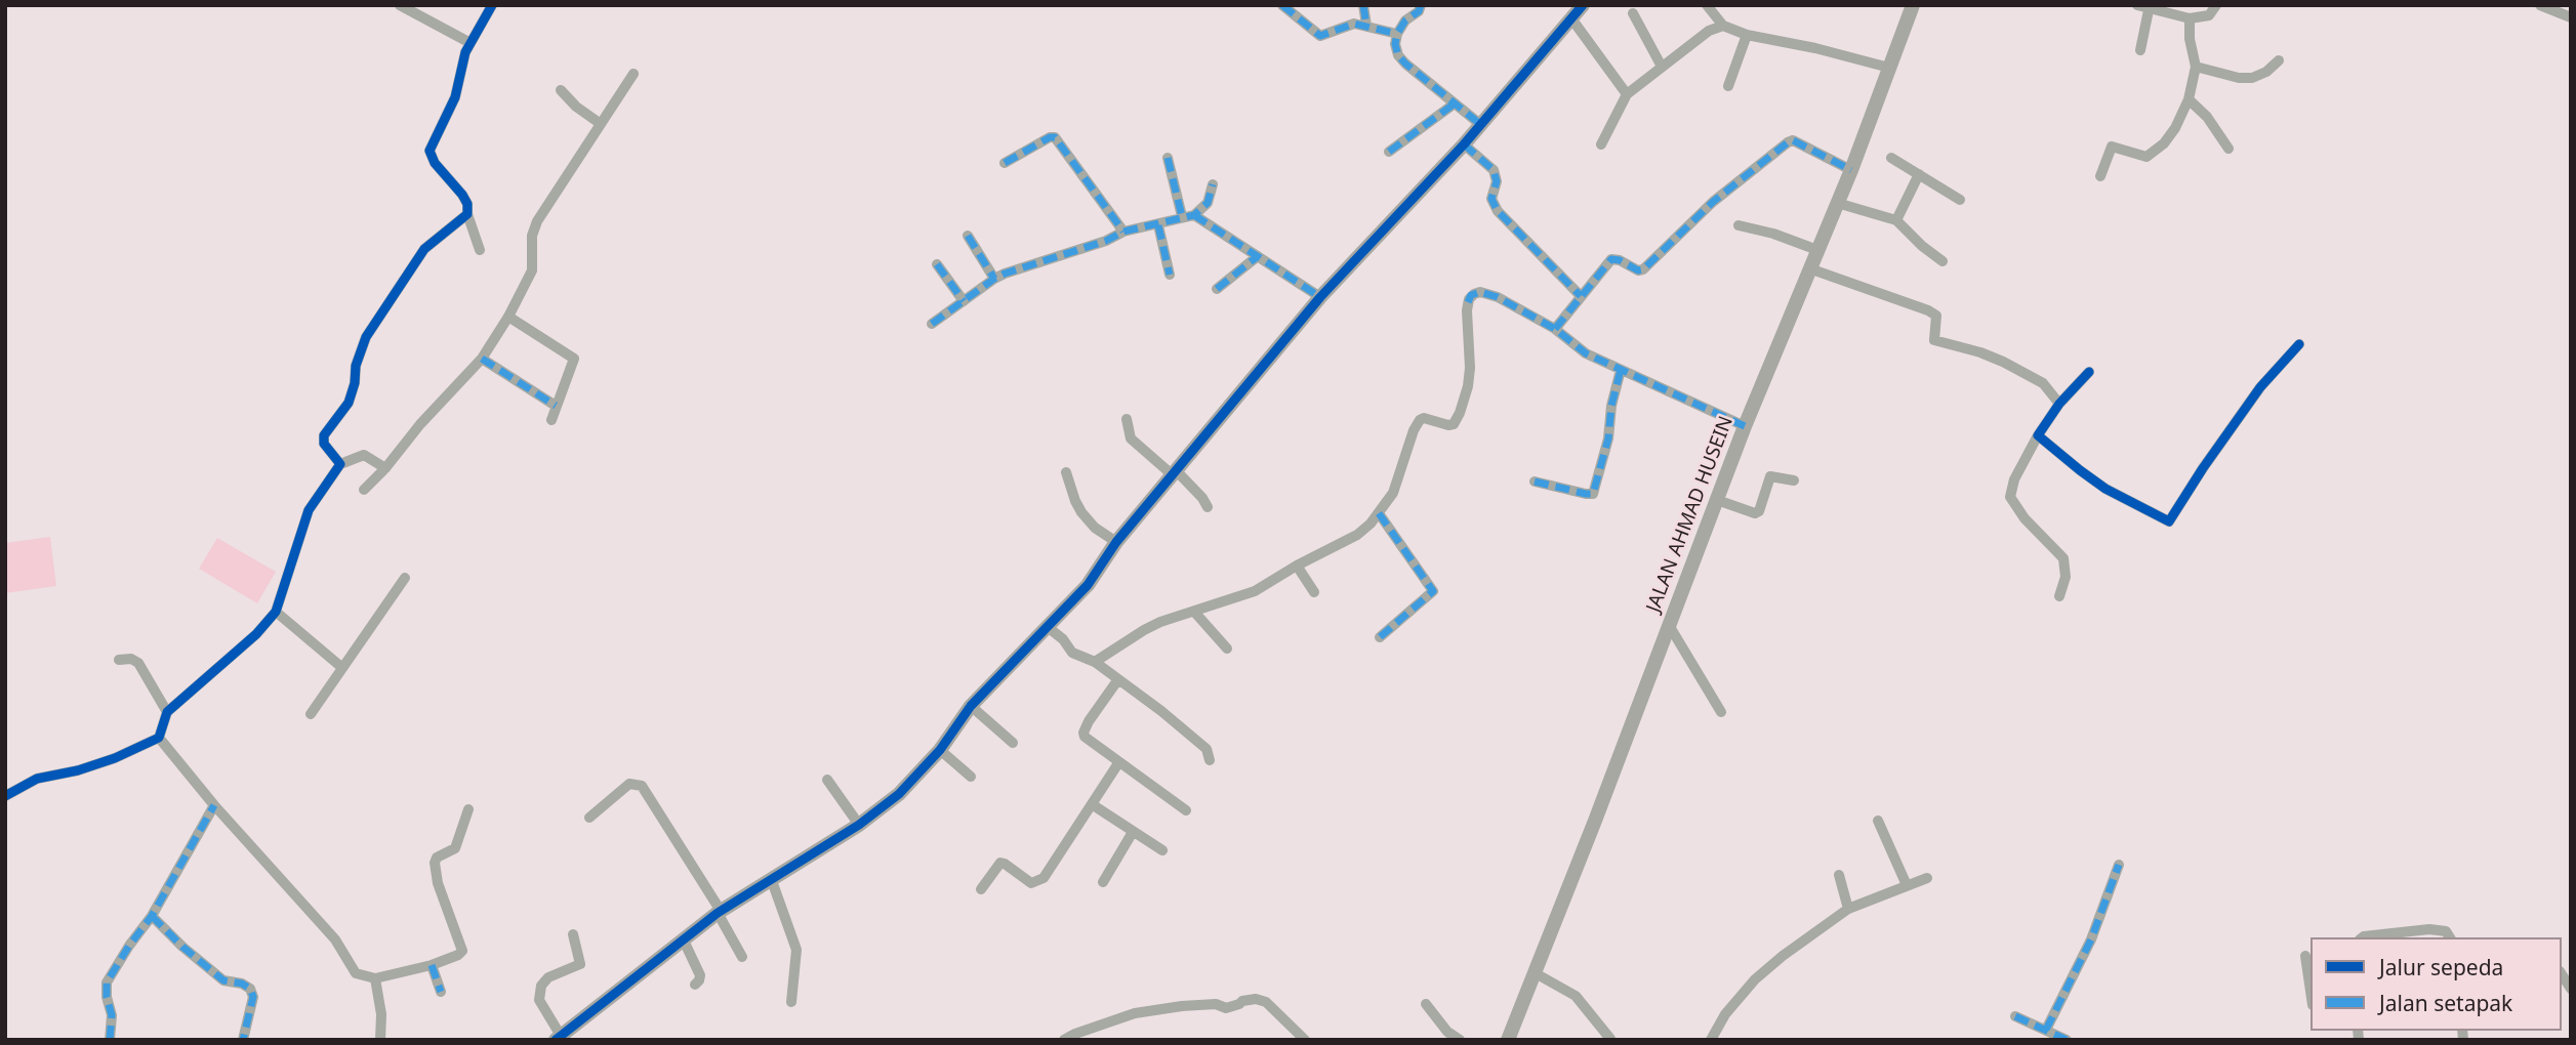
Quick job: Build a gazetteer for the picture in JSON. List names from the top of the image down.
{
  "streets": {
    "street": ["JALAN AHMAD HUSEIN"]
  },
  "legend": ["Jalur sepeda", "Jalan setapak"]
}
